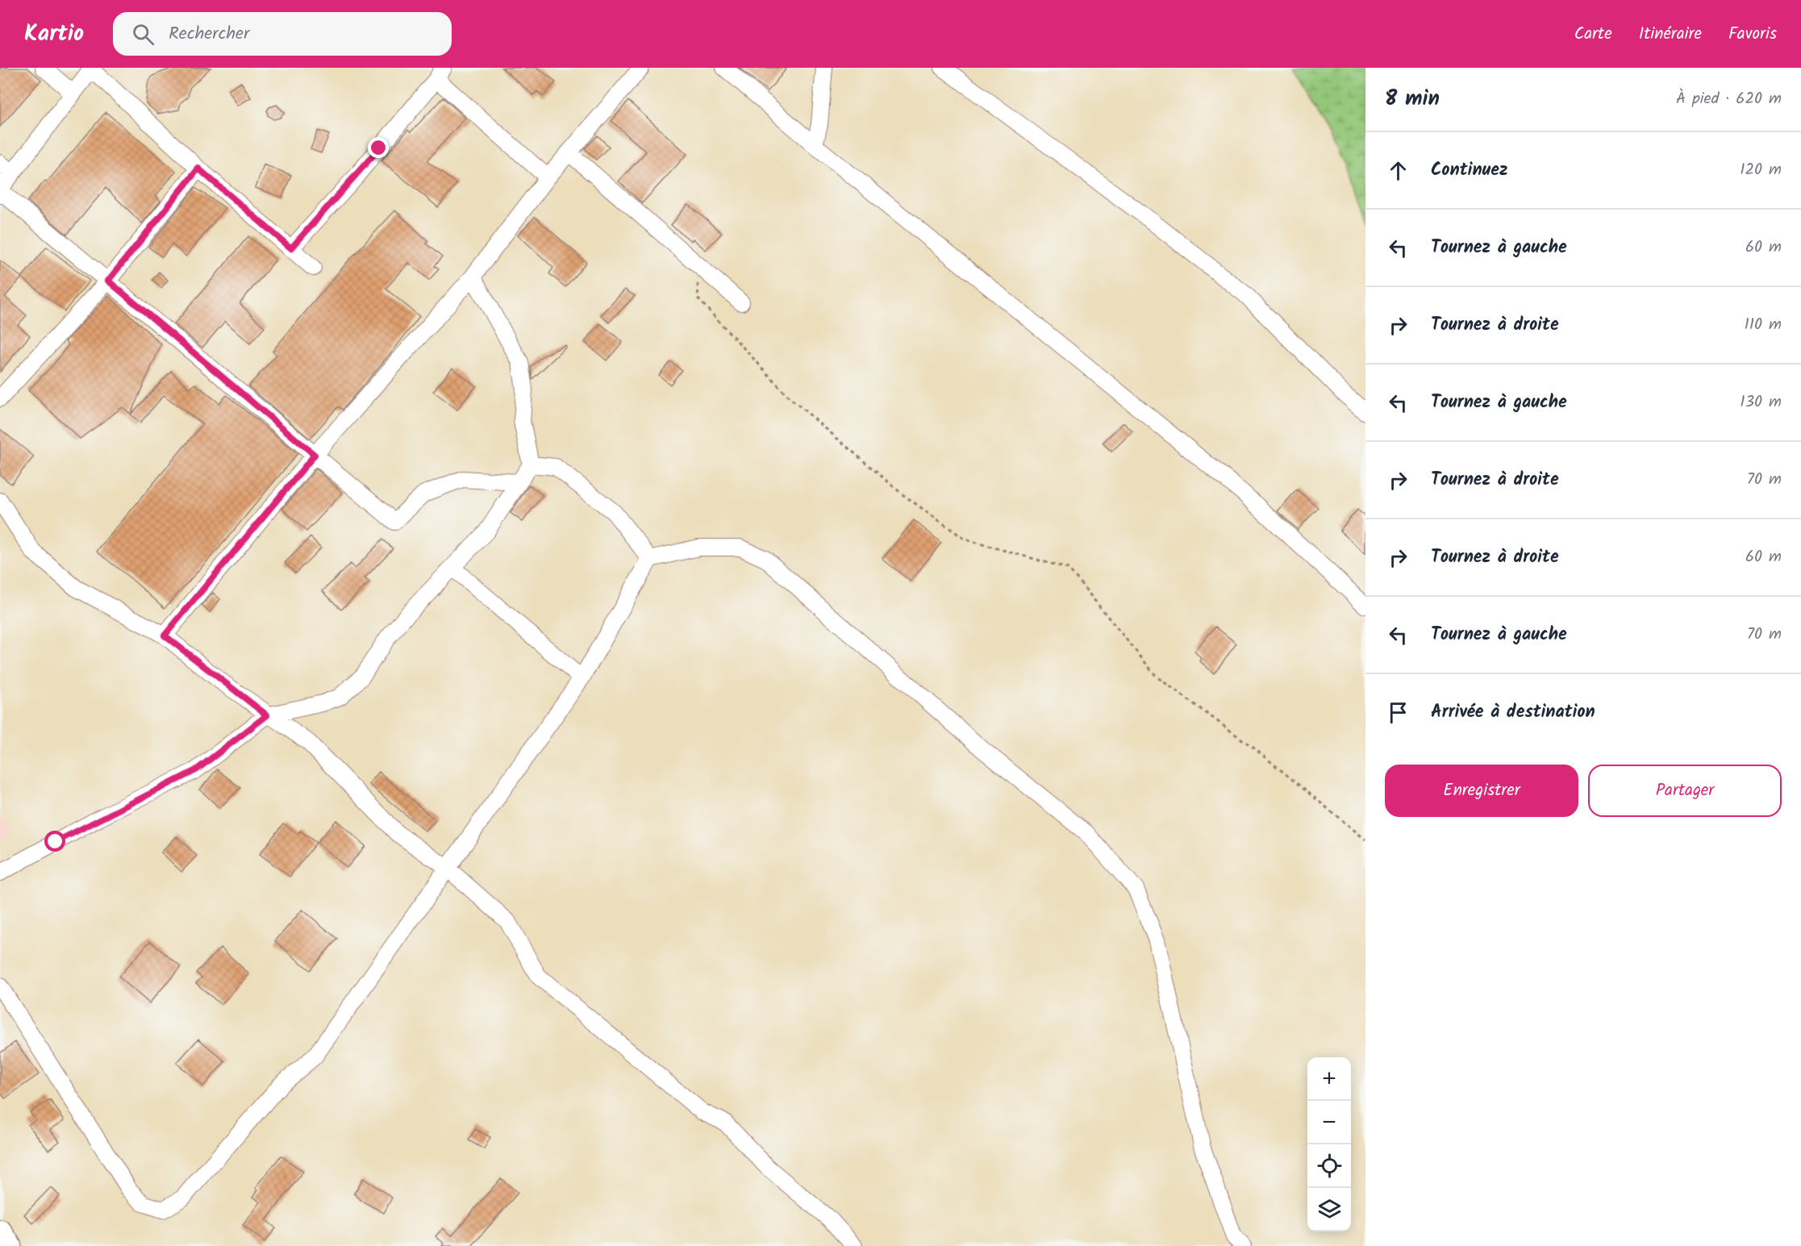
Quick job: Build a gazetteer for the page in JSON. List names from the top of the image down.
{
  "page": {
    "header": "Kartio",
    "search": "Rechercher",
    "nav": ["Carte", "Itinéraire", "Favoris"],
    "heading": ["8 min", "À pied · 620 m"],
    "list": [
      ["Continuez", "120 m"],
      ["Tournez à gauche", "60 m"],
      ["Tournez à droite", "110 m"],
      ["Tournez à gauche", "130 m"],
      ["Tournez à droite", "70 m"],
      ["Tournez à droite", "60 m"],
      ["Tournez à gauche", "70 m"],
      "Arrivée à destination"
    ],
    "buttons": ["Enregistrer", "Partager"],
    "map_buttons": ["+", "−"]
  }
}
